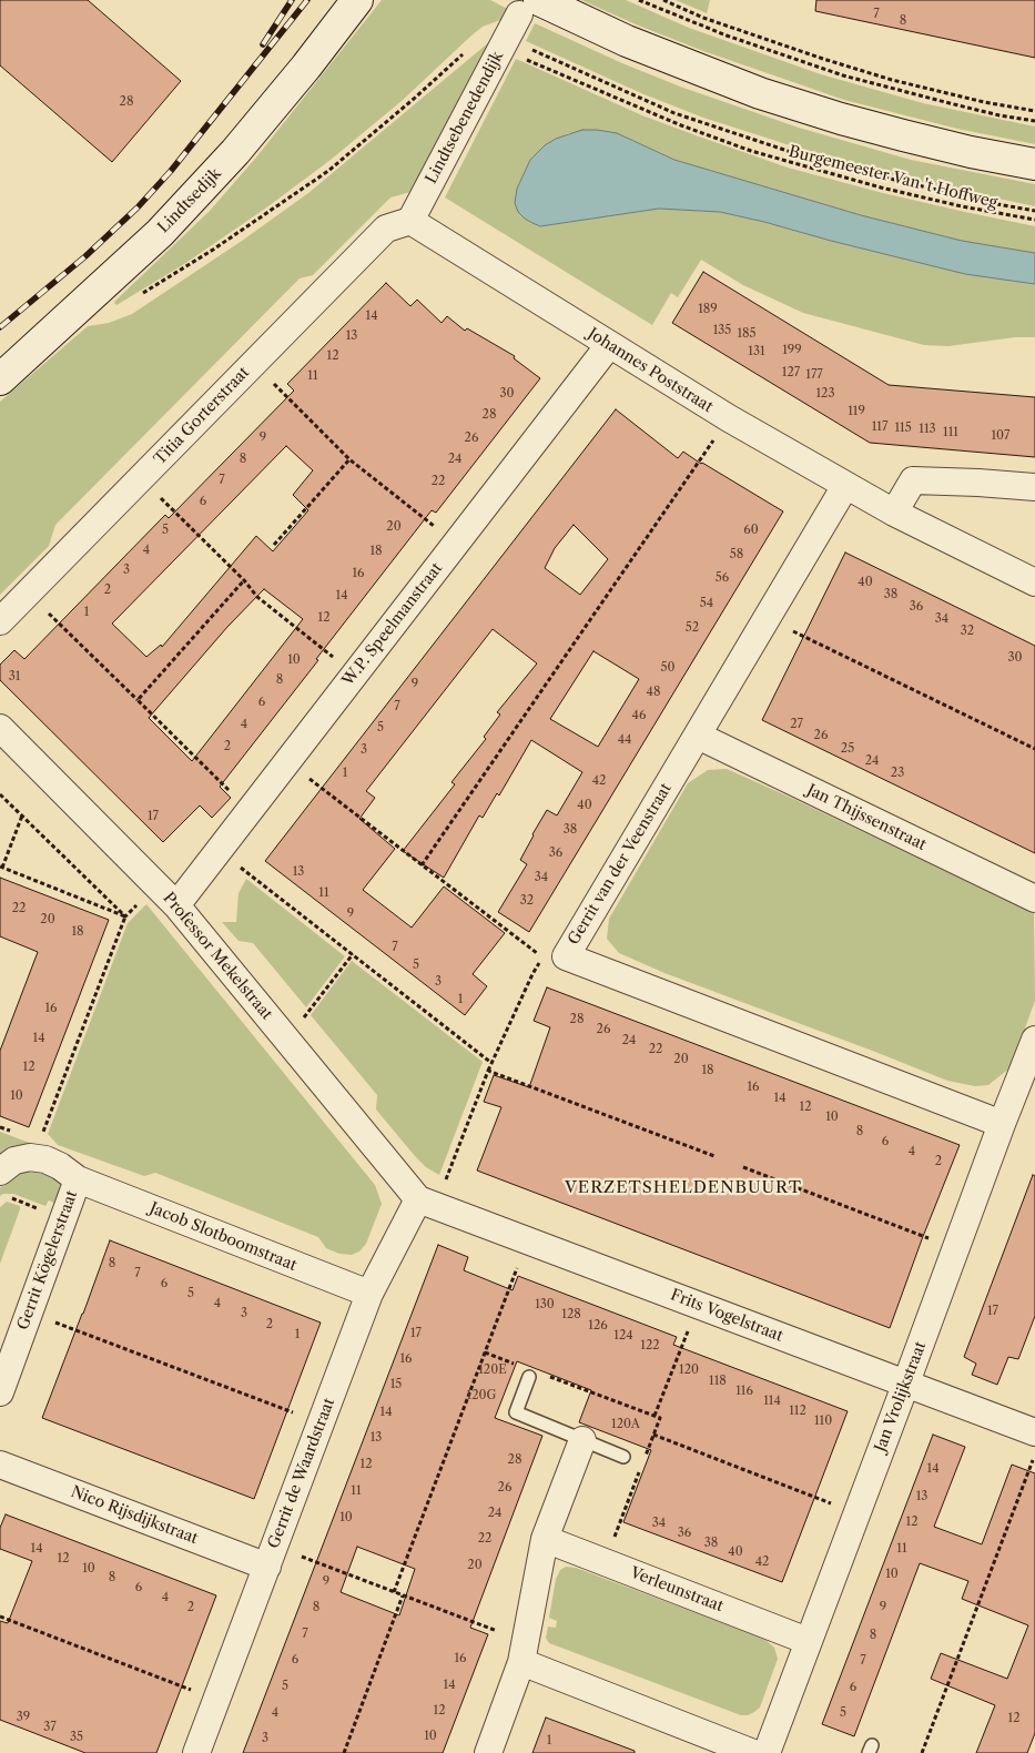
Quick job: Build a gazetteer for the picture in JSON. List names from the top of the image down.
{
  "streets": {
    "main road": ["Lindtsedijk"],
    "street": [
      "Lindtsebenedendijk",
      "Johannes Poststraat",
      "Titia Gorterstraat",
      "W.P. Speelmanstraat",
      "Jan Thijssenstraat",
      "Gerrit van der Veenstraat",
      "Professor Mekelstraat",
      "Jacob Slotboomstraat",
      "Gerrit Kögelerstraat",
      "Frits Vogelstraat",
      "Jan Vrolijkstraat",
      "Gerrit de Waardstraat",
      "Nico Rijsdijkstraat",
      "Verleunstraat"
    ],
    "path": ["Burgemeester Van 't Hoffweg"]
  },
  "crossings": [
    ["Lindtsebenedendijk", "Burgemeester Van 't Hoffweg"],
    ["Lindtsebenedendijk", "Johannes Poststraat"],
    ["Lindtsebenedendijk", "Titia Gorterstraat"],
    ["Johannes Poststraat", "Titia Gorterstraat"],
    ["Johannes Poststraat", "W.P. Speelmanstraat"],
    ["Johannes Poststraat", "Gerrit van der Veenstraat"],
    ["W.P. Speelmanstraat", "Professor Mekelstraat"],
    ["Jan Thijssenstraat", "Gerrit van der Veenstraat"],
    ["Gerrit van der Veenstraat", "Jan Vrolijkstraat"],
    ["Professor Mekelstraat", "Frits Vogelstraat"],
    ["Professor Mekelstraat", "Gerrit de Waardstraat"],
    ["Jacob Slotboomstraat", "Gerrit Kögelerstraat"],
    ["Jacob Slotboomstraat", "Gerrit de Waardstraat"],
    ["Frits Vogelstraat", "Jan Vrolijkstraat"],
    ["Frits Vogelstraat", "Gerrit de Waardstraat"],
    ["Jan Vrolijkstraat", "Verleunstraat"],
    ["Gerrit de Waardstraat", "Nico Rijsdijkstraat"]
  ],
  "districts": ["VERZETSHELDENBUURT"],
  "house_numbers": [
    "7",
    "8",
    "28",
    "189",
    "14",
    "135",
    "185",
    "13",
    "199",
    "131",
    "12",
    "127",
    "177",
    "11",
    "30",
    "123",
    "119",
    "28",
    "117",
    "115",
    "113",
    "111",
    "107",
    "9",
    "26",
    "8",
    "24",
    "7",
    "22",
    "6",
    "20",
    "5",
    "60",
    "4",
    "18",
    "58",
    "3",
    "16",
    "56",
    "40",
    "2",
    "38",
    "14",
    "54",
    "36",
    "1",
    "12",
    "34",
    "52",
    "32",
    "30",
    "10",
    "50",
    "31",
    "8",
    "9",
    "48",
    "6",
    "7",
    "46",
    "4",
    "27",
    "5",
    "26",
    "44",
    "2",
    "25",
    "3",
    "24",
    "1",
    "23",
    "42",
    "40",
    "17",
    "38",
    "36",
    "13",
    "34",
    "11",
    "32",
    "22",
    "9",
    "20",
    "18",
    "7",
    "5",
    "3",
    "1",
    "16",
    "28",
    "26",
    "14",
    "24",
    "22",
    "20",
    "12",
    "18",
    "16",
    "10",
    "14",
    "12",
    "10",
    "8",
    "6",
    "4",
    "2",
    "8",
    "7",
    "6",
    "5",
    "4",
    "130",
    "17",
    "3",
    "128",
    "2",
    "126",
    "17",
    "1",
    "124",
    "122",
    "16",
    "120E",
    "120",
    "118",
    "15",
    "116",
    "120G",
    "114",
    "112",
    "14",
    "110",
    "120A",
    "13",
    "28",
    "12",
    "14",
    "26",
    "11",
    "13",
    "24",
    "10",
    "12",
    "34",
    "36",
    "22",
    "38",
    "14",
    "11",
    "40",
    "12",
    "42",
    "20",
    "10",
    "10",
    "8",
    "9",
    "6",
    "4",
    "2",
    "8",
    "9",
    "7",
    "8",
    "16",
    "6",
    "7",
    "14",
    "5",
    "6",
    "12",
    "4",
    "5",
    "39",
    "12",
    "37",
    "10",
    "35",
    "3",
    "1"
  ]
}
